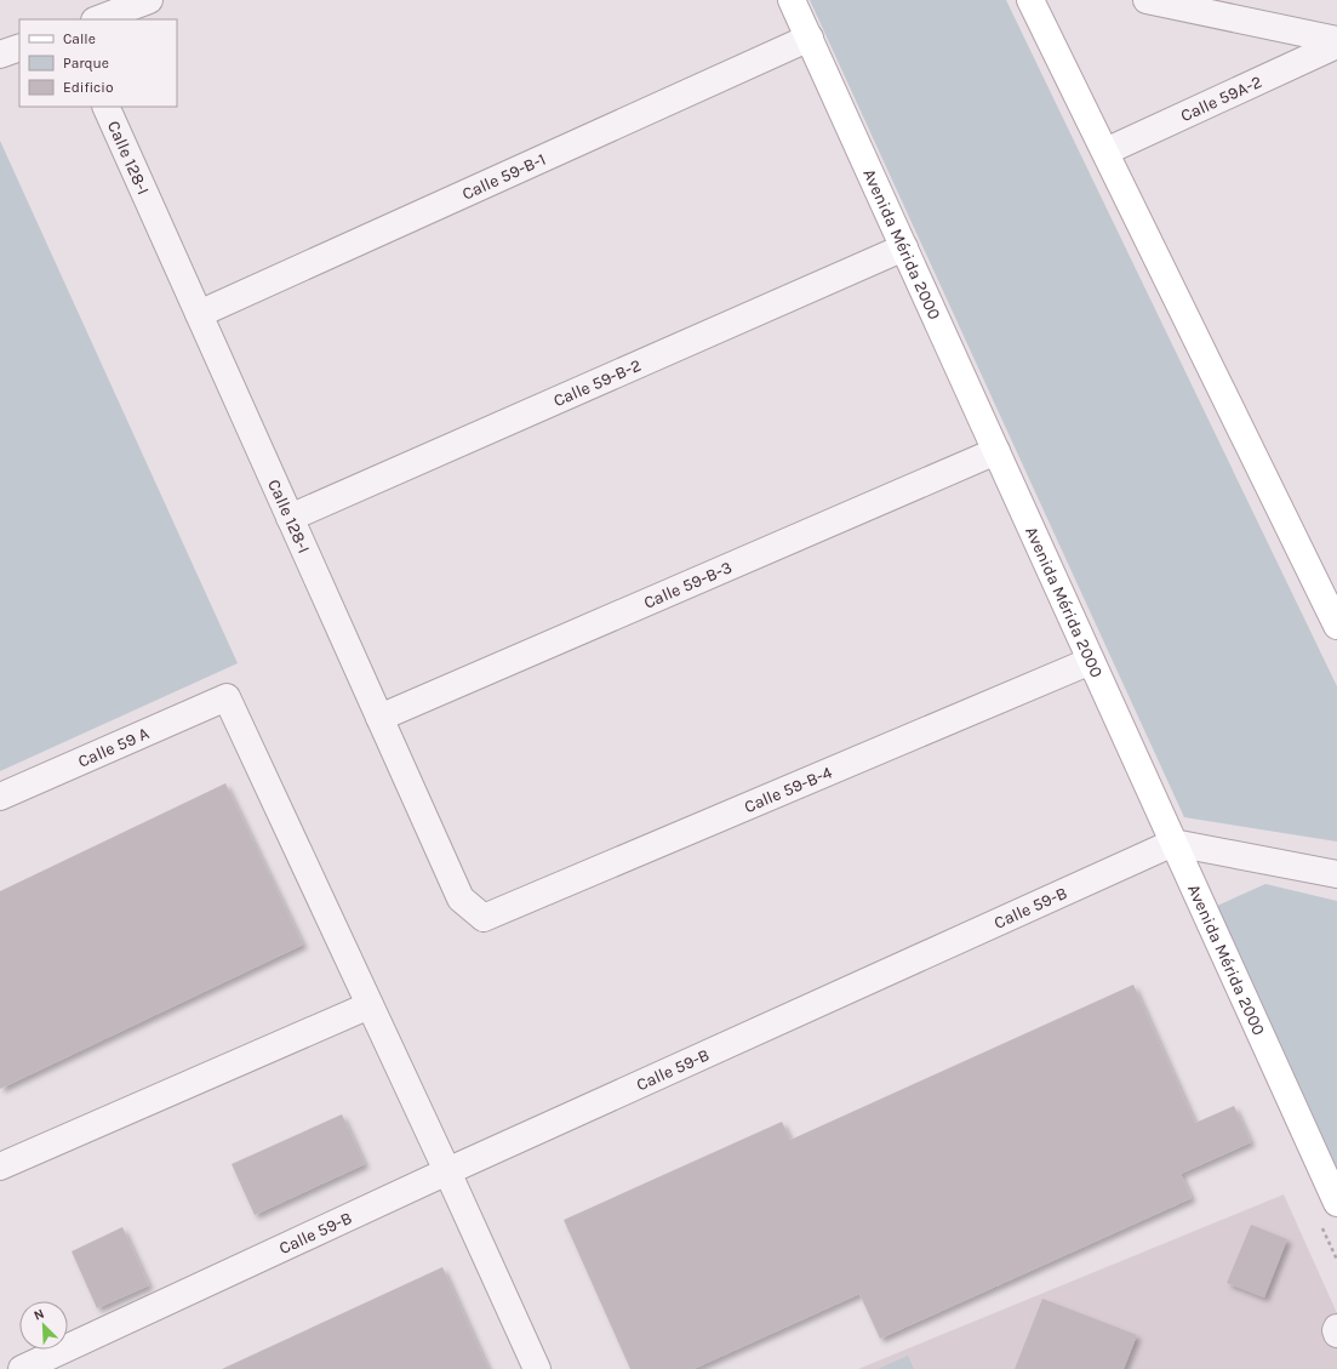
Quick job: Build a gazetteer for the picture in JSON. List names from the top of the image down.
{
  "streets": {
    "main road": ["Avenida Mérida 2000"],
    "street": [
      "Calle 59A-2",
      "Calle 128-I",
      "Calle 59-B-1",
      "Calle 59-B-2",
      "Calle 59-B-3",
      "Calle 59 A",
      "Calle 59-B-4",
      "Calle 59-B"
    ]
  },
  "crossings": [
    ["Calle 128-I", "Calle 59-B-1"],
    ["Calle 128-I", "Calle 59-B-2"],
    ["Calle 128-I", "Calle 59-B-3"],
    ["Calle 128-I", "Calle 59-B-4"],
    ["Calle 59-B-1", "Avenida Mérida 2000"],
    ["Avenida Mérida 2000", "Calle 59-B-2"],
    ["Avenida Mérida 2000", "Calle 59-B-3"],
    ["Avenida Mérida 2000", "Calle 59-B-4"],
    ["Avenida Mérida 2000", "Calle 59-B"]
  ],
  "legend": ["Calle", "Parque", "Edificio"],
  "north": "top left"
}
